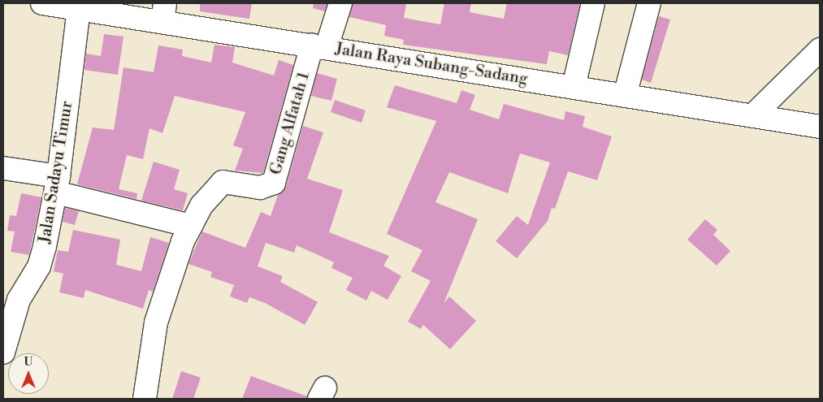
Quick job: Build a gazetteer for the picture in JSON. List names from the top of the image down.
{
  "streets": {
    "street": ["Jalan Raya Subang-Sadang", "Gang Alfatah 1", "Jalan Sadayu Timur"]
  },
  "crossings": [
    ["Jalan Raya Subang-Sadang", "Gang Alfatah 1"],
    ["Jalan Raya Subang-Sadang", "Jalan Sadayu Timur"]
  ],
  "north": "top"
}
